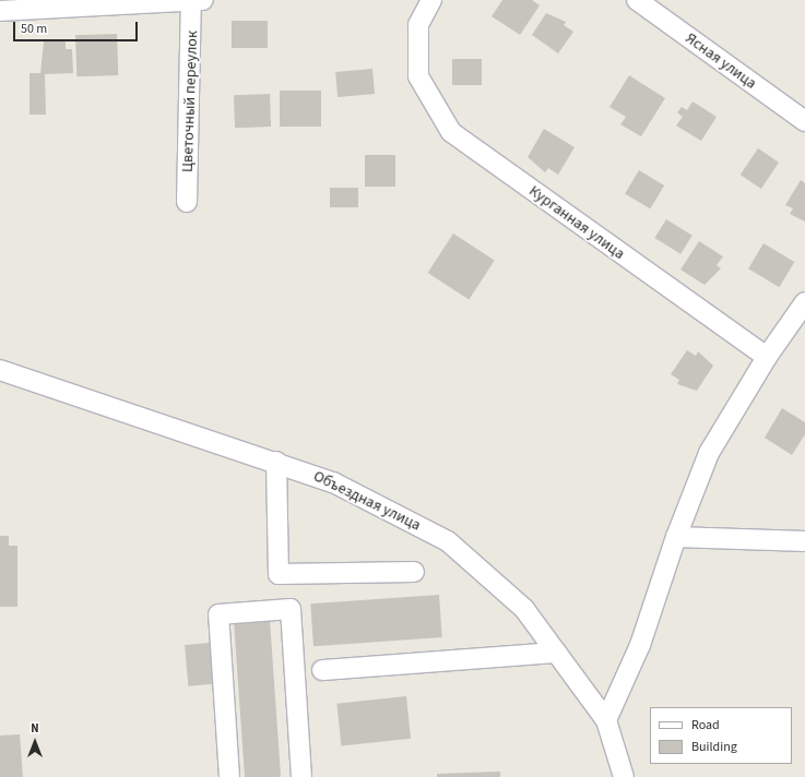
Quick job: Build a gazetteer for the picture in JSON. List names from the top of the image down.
{
  "streets": {
    "street": [
      "Ясная улица",
      "Цветочный переулок",
      "Курганная улица",
      "Объездная улица"
    ]
  },
  "legend": ["Road", "Building"],
  "scale_bar": "50 m",
  "north": "top"
}
